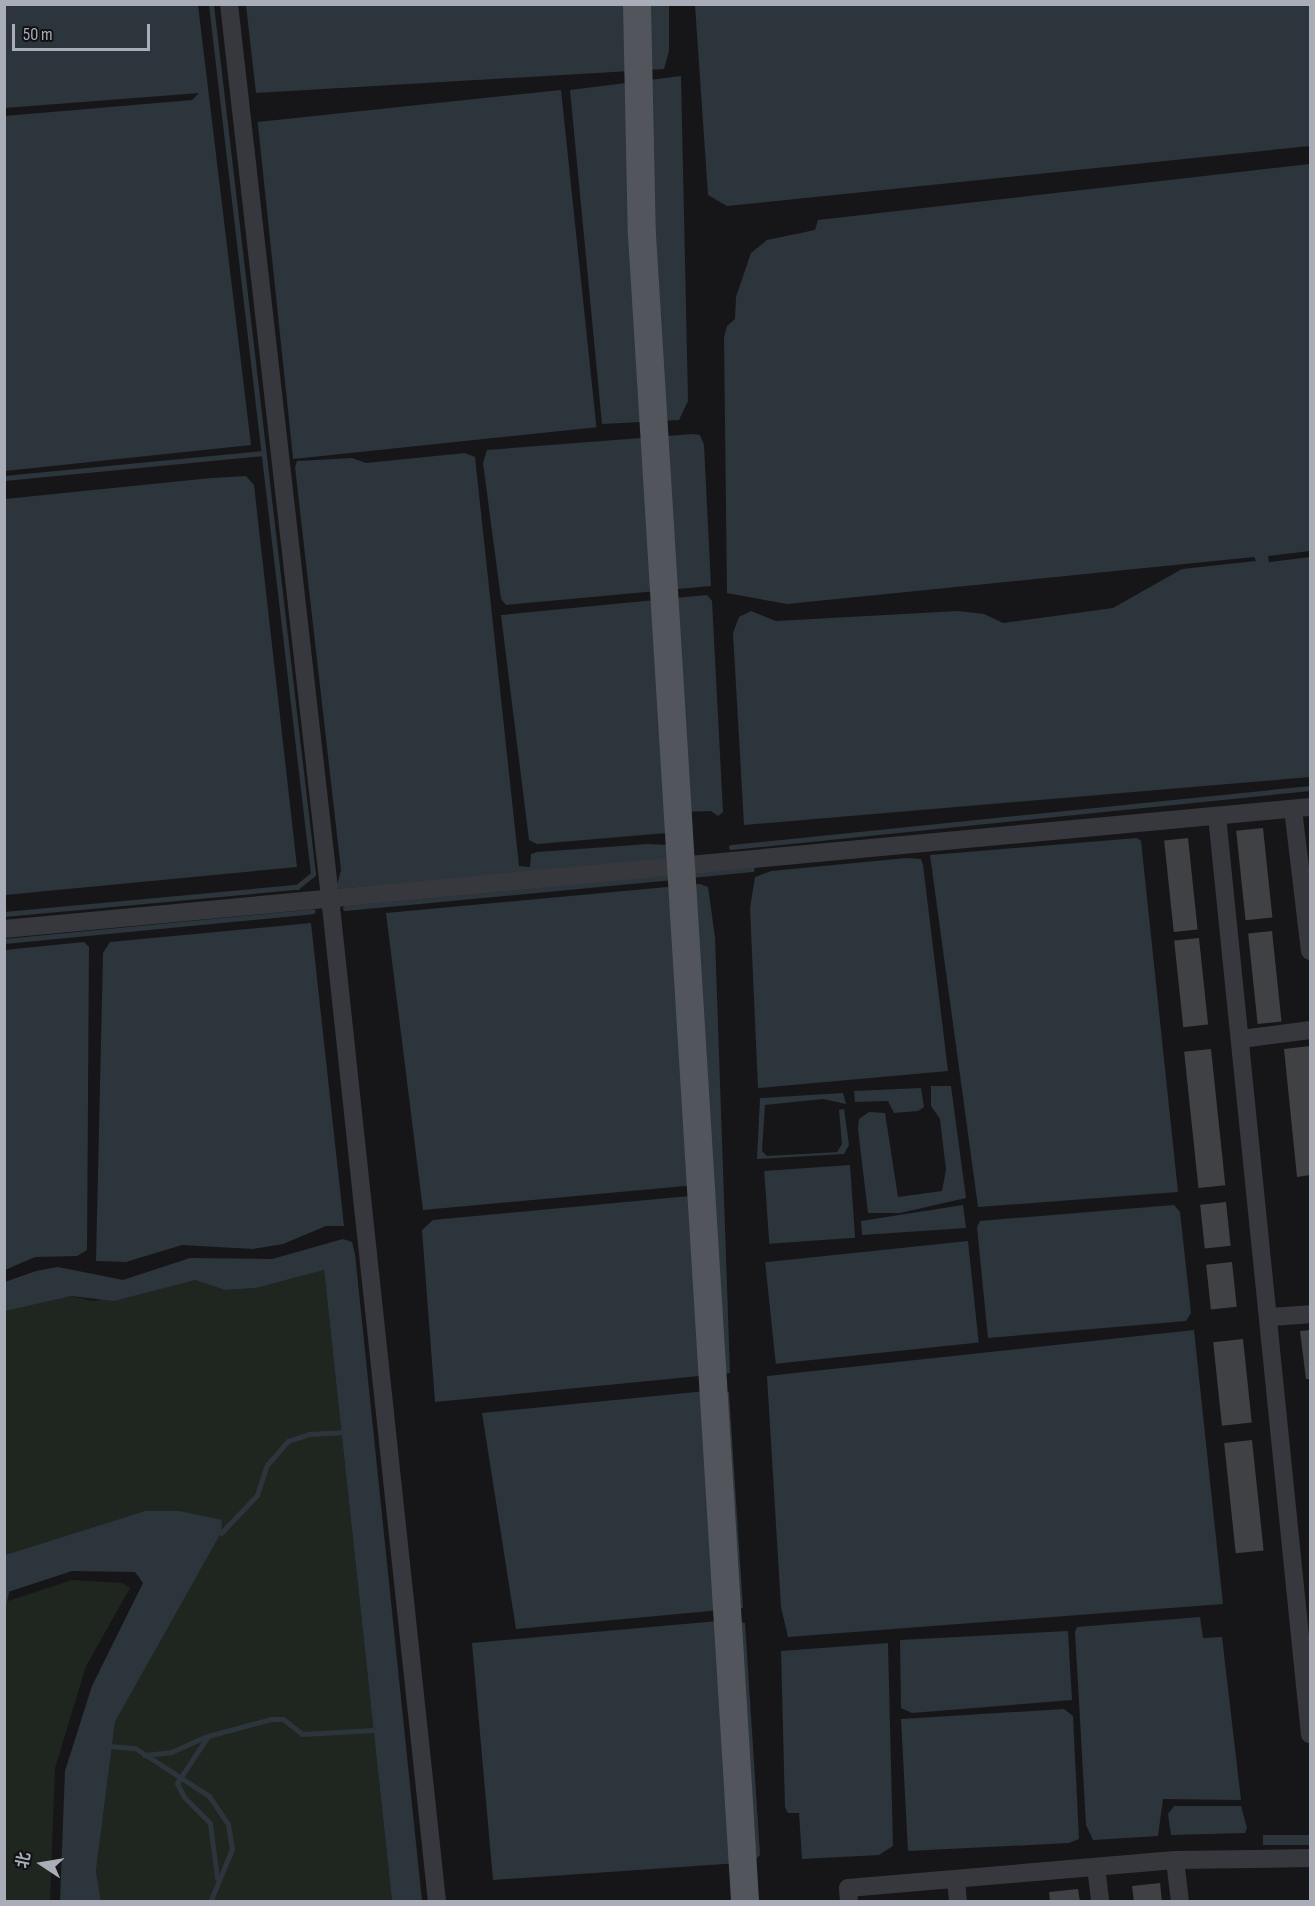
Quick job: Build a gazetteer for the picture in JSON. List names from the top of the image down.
{
  "scale_bar": "50 m",
  "north": "left"
}
